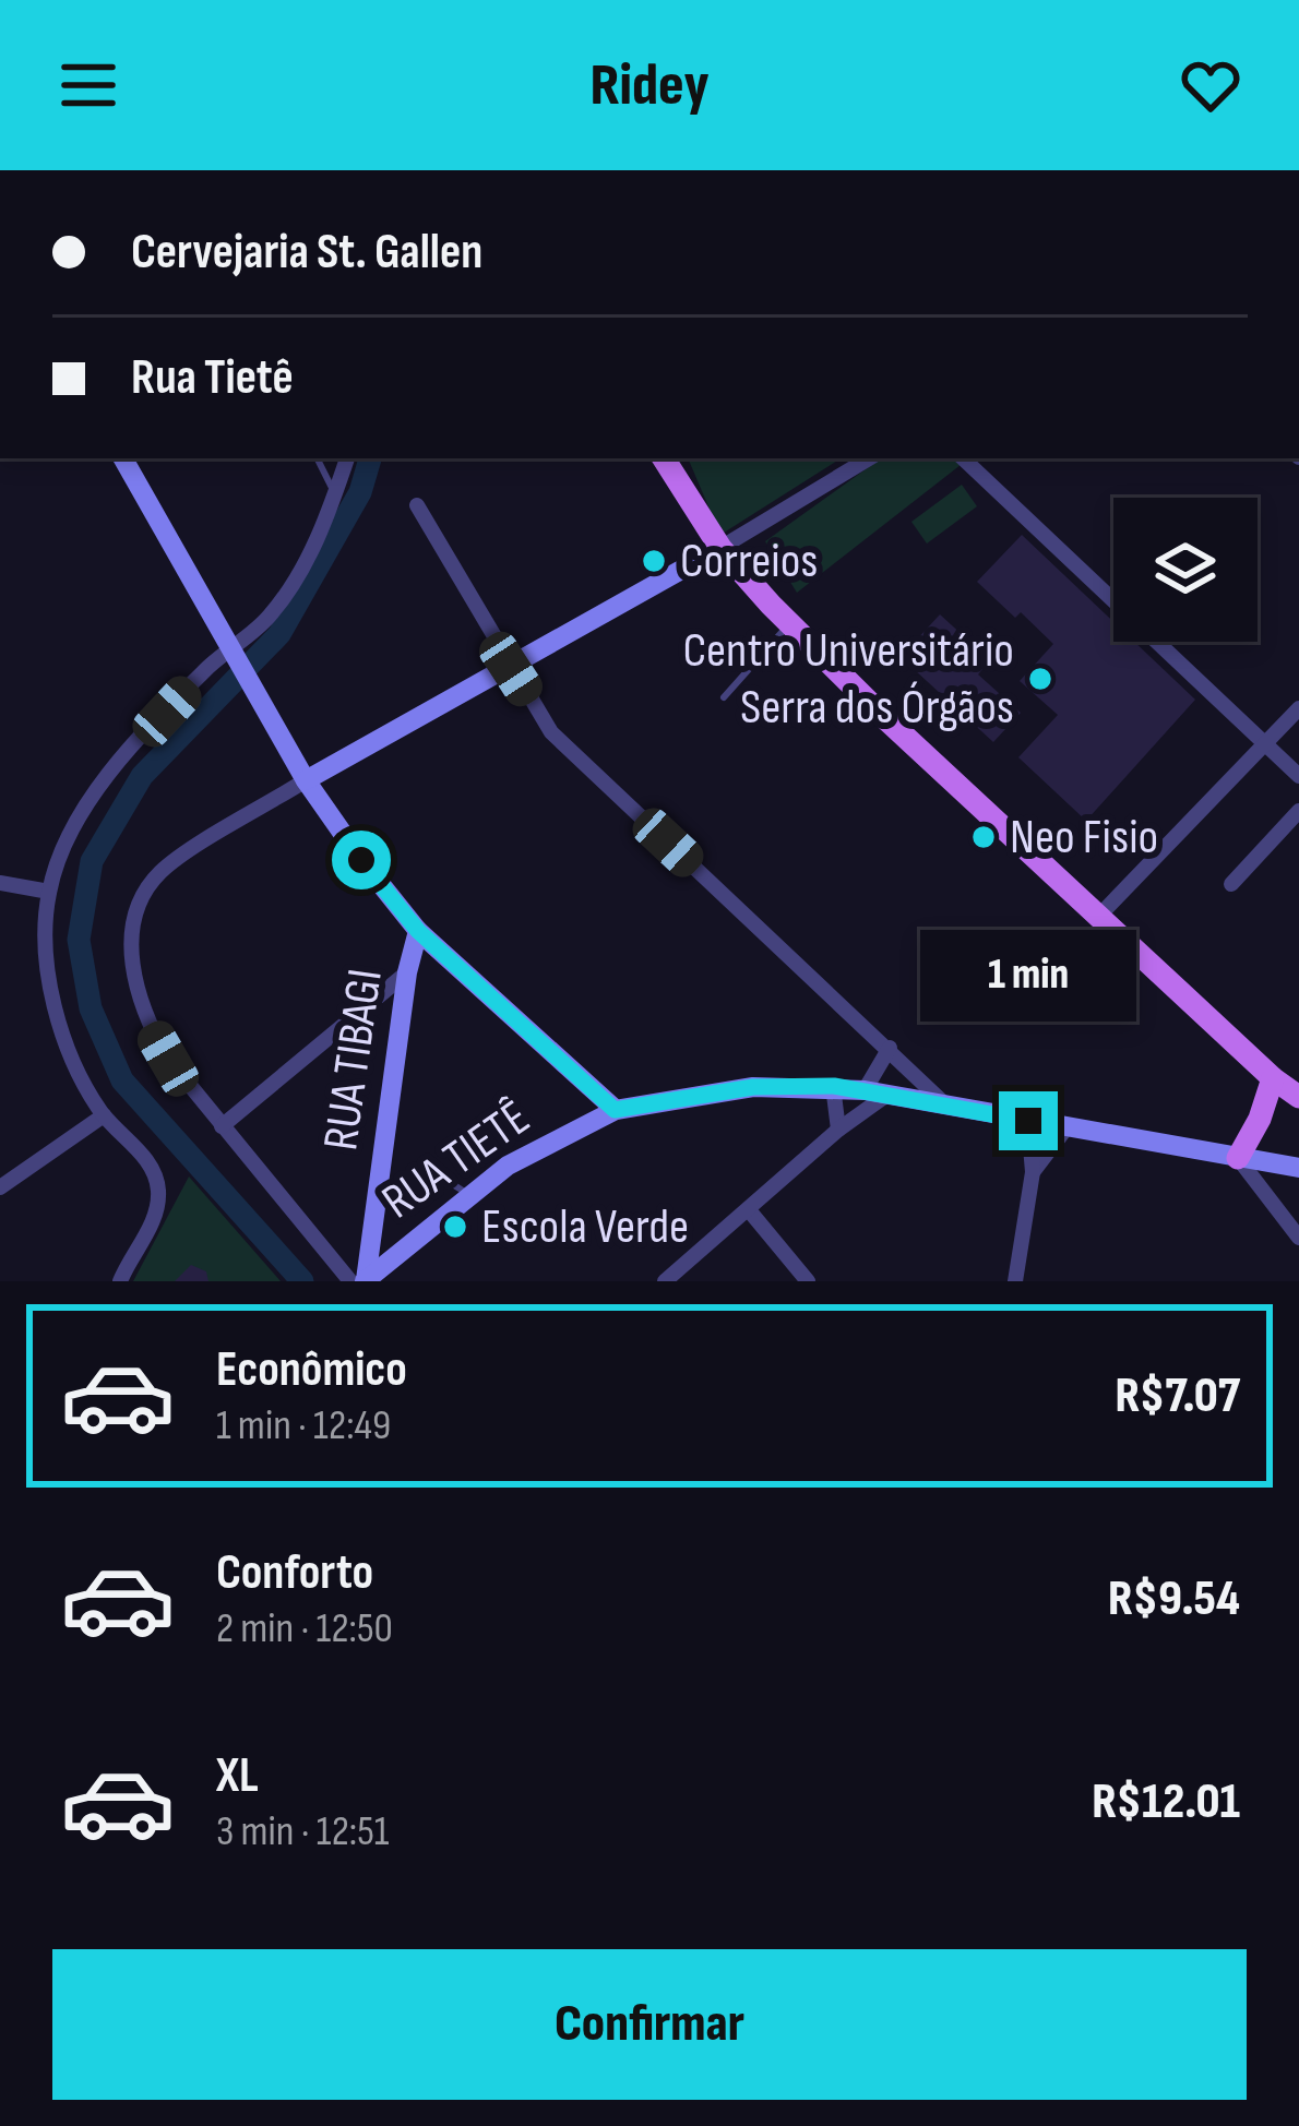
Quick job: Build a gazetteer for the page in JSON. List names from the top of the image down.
{
  "streets": {
    "main road": ["RUA TIBAGI", "RUA TIETÊ"]
  },
  "crossings": [
    ["RUA TIBAGI", "RUA TIETÊ"]
  ],
  "places": [
    "Correios",
    "Centro Universitário Serra dos Órgãos",
    "Neo Fisio",
    "Escola Verde"
  ],
  "page": {
    "header": "Ridey",
    "banner": ["Cervejaria St. Gallen", "Rua Tietê"],
    "bubble": "1 min",
    "list": [
      {
        "name": "Econômico",
        "note": "1 min · 12:49",
        "value": "R$7.07"
      },
      {
        "name": "Conforto",
        "note": "2 min · 12:50",
        "value": "R$9.54"
      },
      {
        "name": "XL",
        "note": "3 min · 12:51",
        "value": "R$12.01"
      }
    ],
    "buttons": "Confirmar"
  }
}
